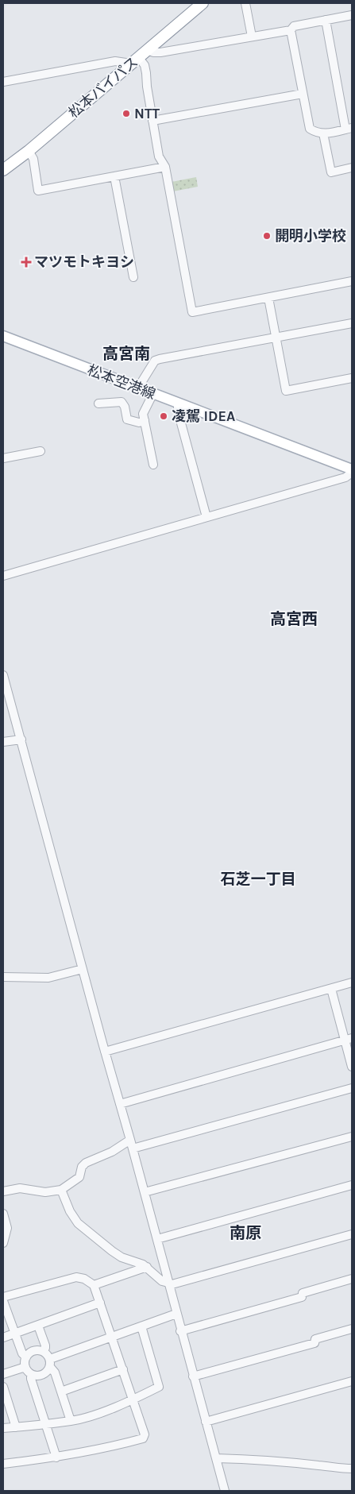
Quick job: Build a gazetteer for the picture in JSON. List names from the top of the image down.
{
  "streets": {
    "highway": ["松本バイパス"],
    "main road": ["松本空港線"]
  },
  "districts": [
    "高宮南",
    "高宮西",
    "石芝一丁目",
    "南原"
  ],
  "places": {
    "other": ["NTT", "開明小学校", "凌駕 IDEA"],
    "health": ["マツモトキヨシ"]
  }
}
